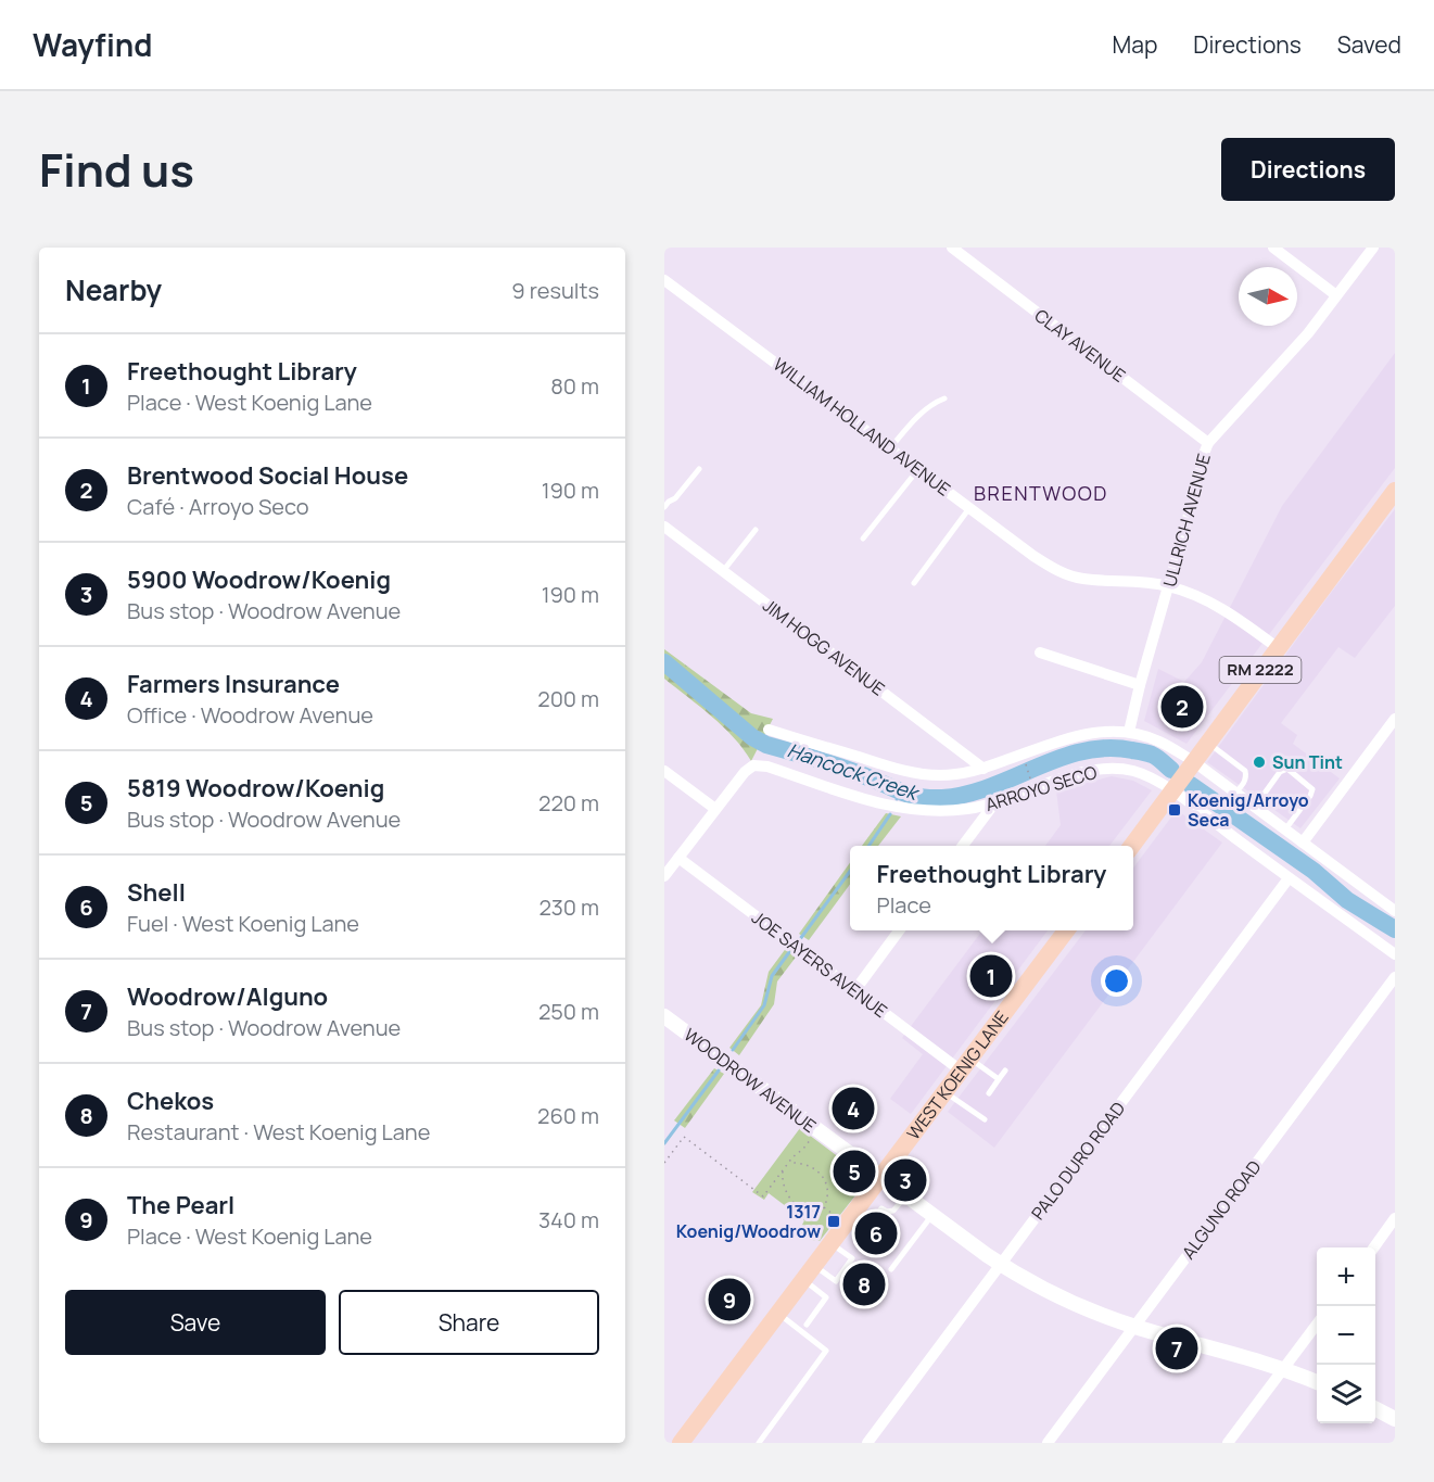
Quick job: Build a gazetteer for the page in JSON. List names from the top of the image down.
{
  "streets": {
    "main road": ["RM 2222", "WEST KOENIG LANE"],
    "street": [
      "CLAY AVENUE",
      "WILLIAM HOLLAND AVENUE",
      "ULLRICH AVENUE",
      "JIM HOGG AVENUE",
      "ARROYO SECO",
      "JOE SAYERS AVENUE",
      "WOODROW AVENUE",
      "PALO DURO ROAD",
      "ALGUNO ROAD"
    ]
  },
  "crossings": [
    ["CLAY AVENUE", "ULLRICH AVENUE"],
    ["WILLIAM HOLLAND AVENUE", "ULLRICH AVENUE"],
    ["WILLIAM HOLLAND AVENUE", "RM 2222"],
    ["ULLRICH AVENUE", "ARROYO SECO"],
    ["JIM HOGG AVENUE", "ARROYO SECO"],
    ["RM 2222", "ARROYO SECO"],
    ["ARROYO SECO", "PALO DURO ROAD"],
    ["JOE SAYERS AVENUE", "WEST KOENIG LANE"],
    ["WEST KOENIG LANE", "WOODROW AVENUE"],
    ["WOODROW AVENUE", "PALO DURO ROAD"],
    ["WOODROW AVENUE", "ALGUNO ROAD"]
  ],
  "districts": ["BRENTWOOD"],
  "water": ["Hancock Creek"],
  "places": {
    "other": ["Sun Tint"],
    "transit": ["Koenig/Arroyo Seca", "1317 Koenig/Woodrow"]
  },
  "north": "right",
  "page": {
    "header": "Wayfind",
    "nav": ["Map", "Directions", "Saved"],
    "title": "Find us",
    "buttons": [
      "Directions",
      ["Save", "Share"]
    ],
    "heading": ["Nearby", "9 results"],
    "list": [
      {
        "mark": "1",
        "name": "Freethought Library",
        "note": "Place · West Koenig Lane",
        "value": "80 m"
      },
      {
        "mark": "2",
        "name": "Brentwood Social House",
        "note": "Café · Arroyo Seco",
        "value": "190 m"
      },
      {
        "mark": "3",
        "name": "5900 Woodrow/Koenig",
        "note": "Bus stop · Woodrow Avenue",
        "value": "190 m"
      },
      {
        "mark": "4",
        "name": "Farmers Insurance",
        "note": "Office · Woodrow Avenue",
        "value": "200 m"
      },
      {
        "mark": "5",
        "name": "5819 Woodrow/Koenig",
        "note": "Bus stop · Woodrow Avenue",
        "value": "220 m"
      },
      {
        "mark": "6",
        "name": "Shell",
        "note": "Fuel · West Koenig Lane",
        "value": "230 m"
      },
      {
        "mark": "7",
        "name": "Woodrow/Alguno",
        "note": "Bus stop · Woodrow Avenue",
        "value": "250 m"
      },
      {
        "mark": "8",
        "name": "Chekos",
        "note": "Restaurant · West Koenig Lane",
        "value": "260 m"
      },
      {
        "mark": "9",
        "name": "The Pearl",
        "note": "Place · West Koenig Lane",
        "value": "340 m"
      }
    ],
    "pins": [
      "2",
      "1",
      "4",
      "5",
      "3",
      "6",
      "8",
      "9",
      "7"
    ],
    "popup": ["Freethought Library", "Place"],
    "map_buttons": ["+", "−"]
  }
}
